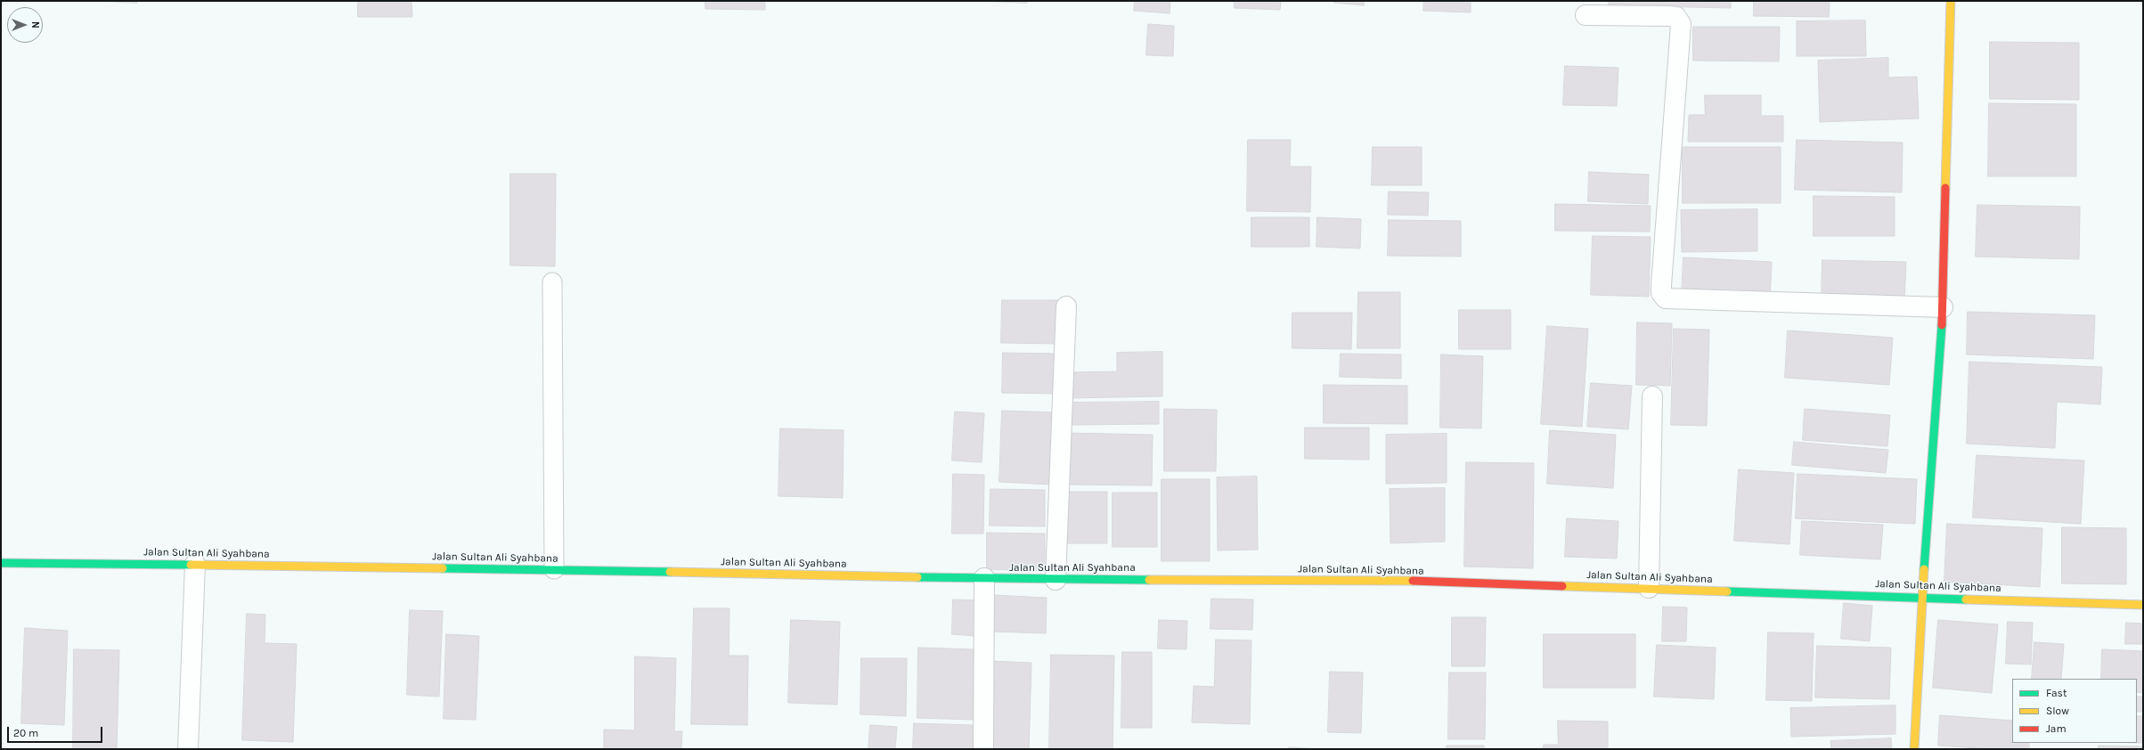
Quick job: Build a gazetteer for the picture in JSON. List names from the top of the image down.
{
  "streets": {
    "street": ["Jalan Sultan Ali Syahbana"]
  },
  "legend": ["Fast", "Slow", "Jam"],
  "scale_bar": "20 m",
  "north": "right"
}
